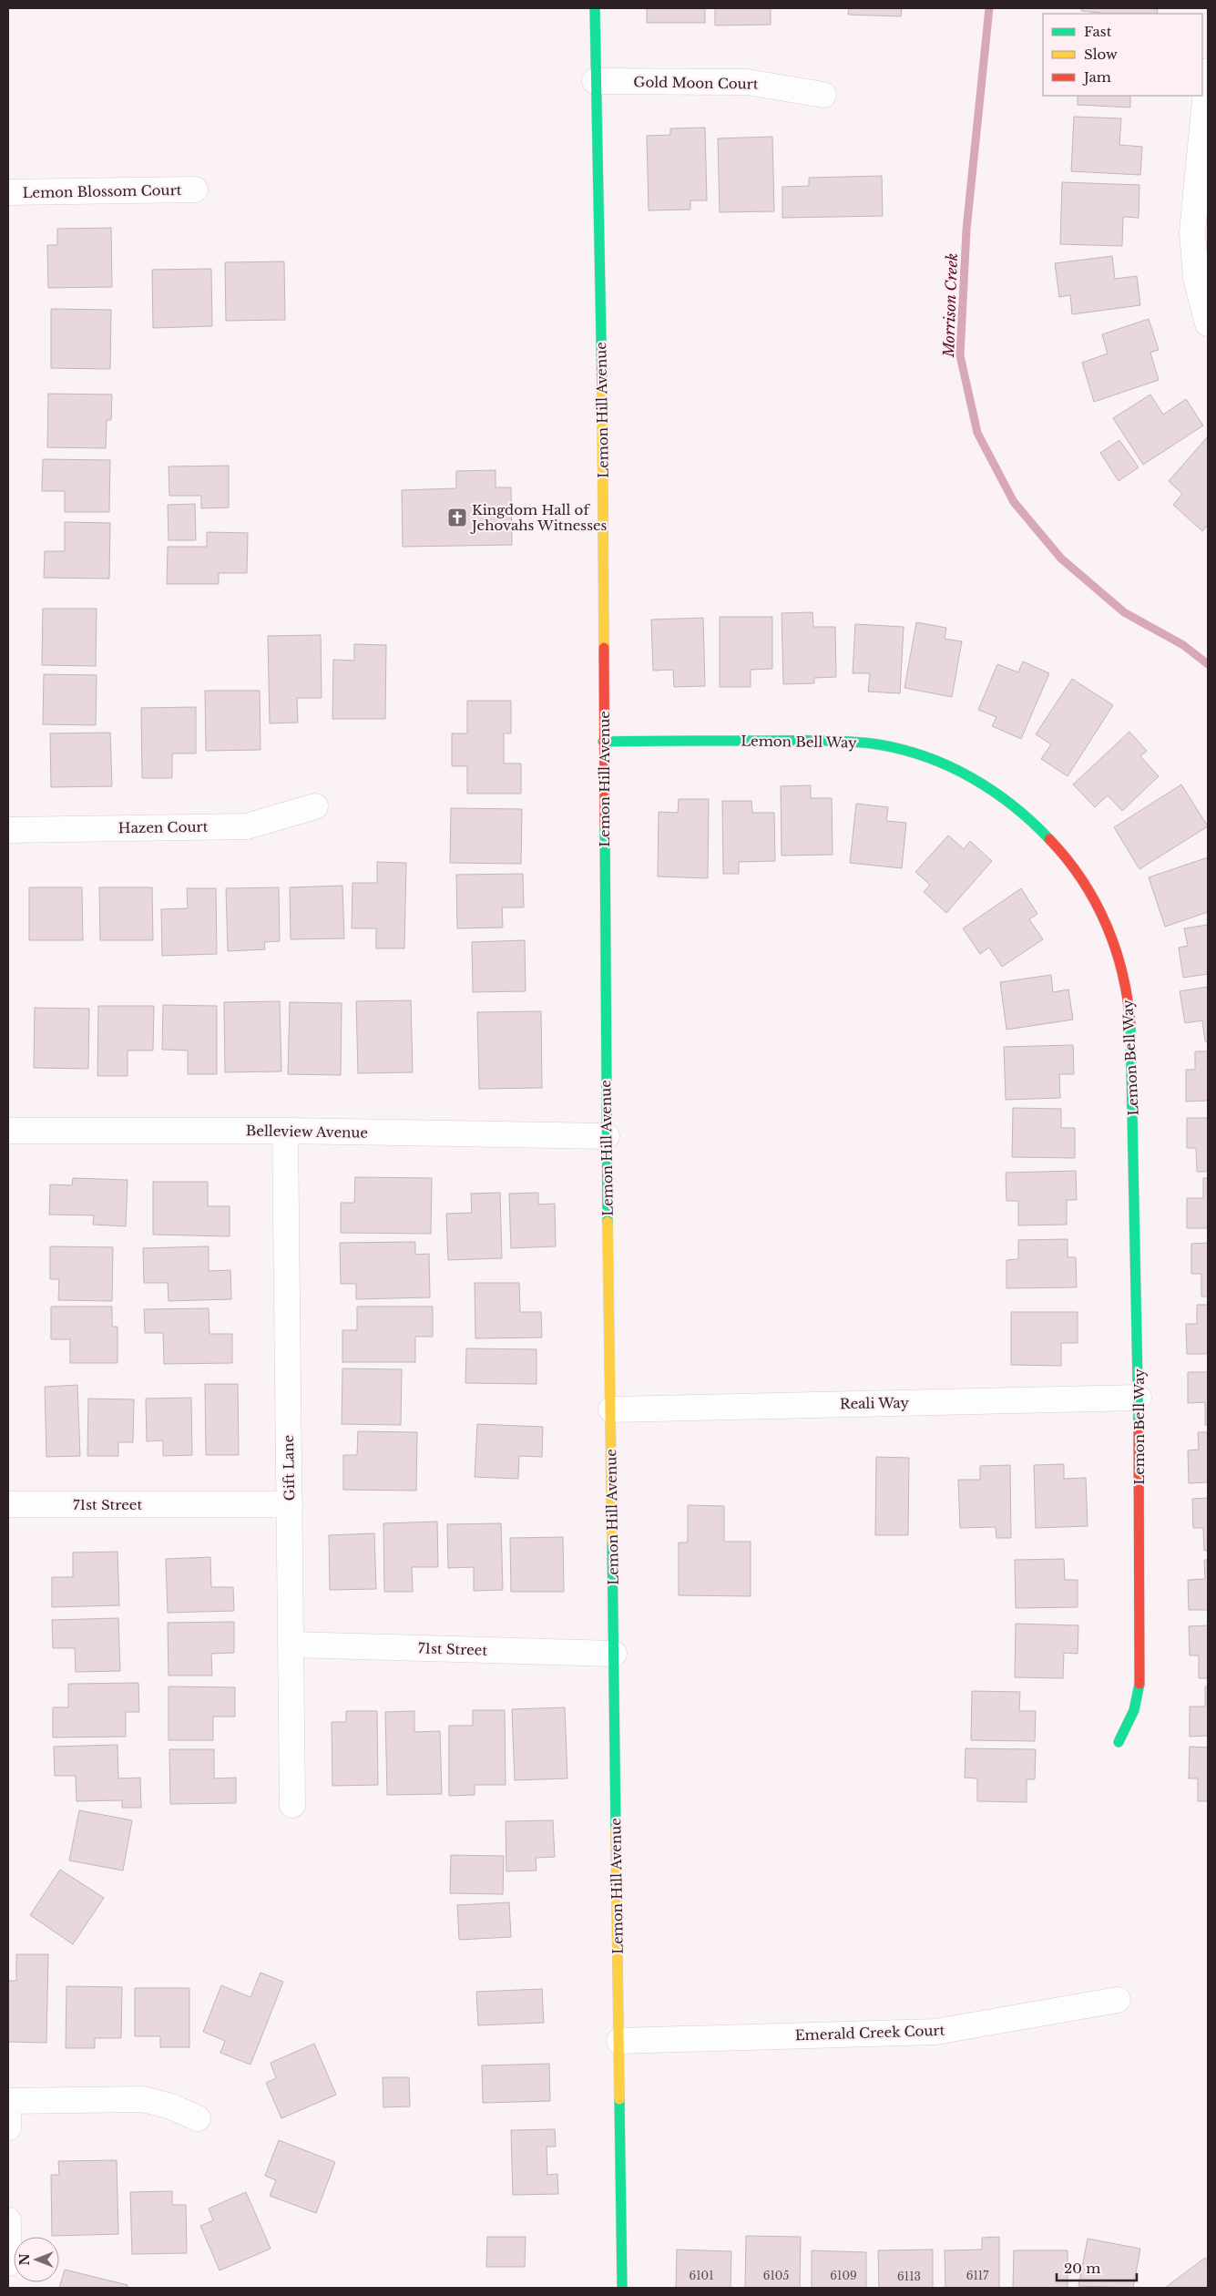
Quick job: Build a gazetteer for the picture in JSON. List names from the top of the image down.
{
  "streets": {
    "street": [
      "Gold Moon Court",
      "Lemon Blossom Court",
      "Lemon Hill Avenue",
      "Lemon Bell Way",
      "Hazen Court",
      "Belleview Avenue",
      "Reali Way",
      "Gift Lane",
      "71st Street",
      "Emerald Creek Court"
    ]
  },
  "crossings": [
    ["Gold Moon Court", "Lemon Hill Avenue"],
    ["Lemon Hill Avenue", "Lemon Bell Way"],
    ["Lemon Hill Avenue", "Belleview Avenue"],
    ["Lemon Hill Avenue", "Reali Way"],
    ["Lemon Hill Avenue", "71st Street"],
    ["Lemon Hill Avenue", "Emerald Creek Court"],
    ["Lemon Bell Way", "Reali Way"],
    ["Belleview Avenue", "Gift Lane"],
    ["Gift Lane", "71st Street"]
  ],
  "water": ["Morrison Creek"],
  "places": {
    "church": ["Kingdom Hall of Jehovahs Witnesses"]
  },
  "house_numbers": [
    "6101",
    "6105",
    "6109",
    "6117",
    "6113"
  ],
  "legend": ["Fast", "Slow", "Jam"],
  "scale_bar": "20 m",
  "north": "left"
}
